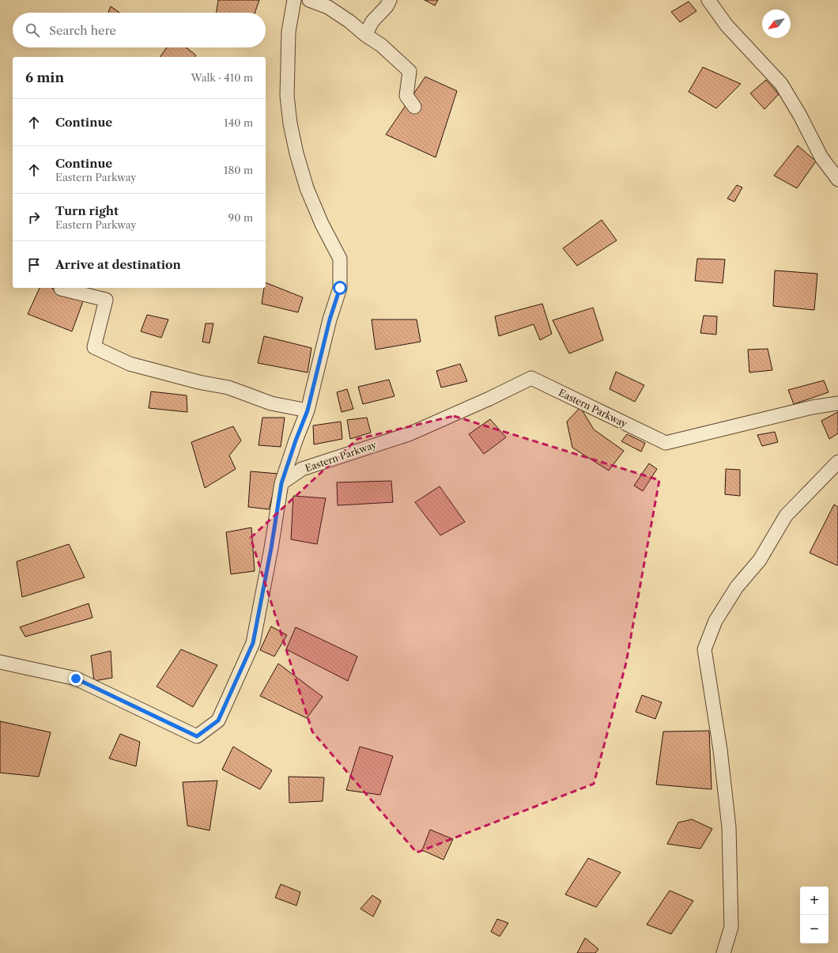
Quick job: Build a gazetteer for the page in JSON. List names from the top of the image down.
{
  "streets": {
    "street": ["Eastern Parkway"]
  },
  "north": "bottom left",
  "page": {
    "search": "Search here",
    "heading": ["6 min", "Walk · 410 m"],
    "list": [
      ["Continue", "140 m"],
      ["Continue", "Eastern Parkway", "180 m"],
      ["Turn right", "Eastern Parkway", "90 m"],
      "Arrive at destination"
    ],
    "map_buttons": ["+", "−"]
  }
}
